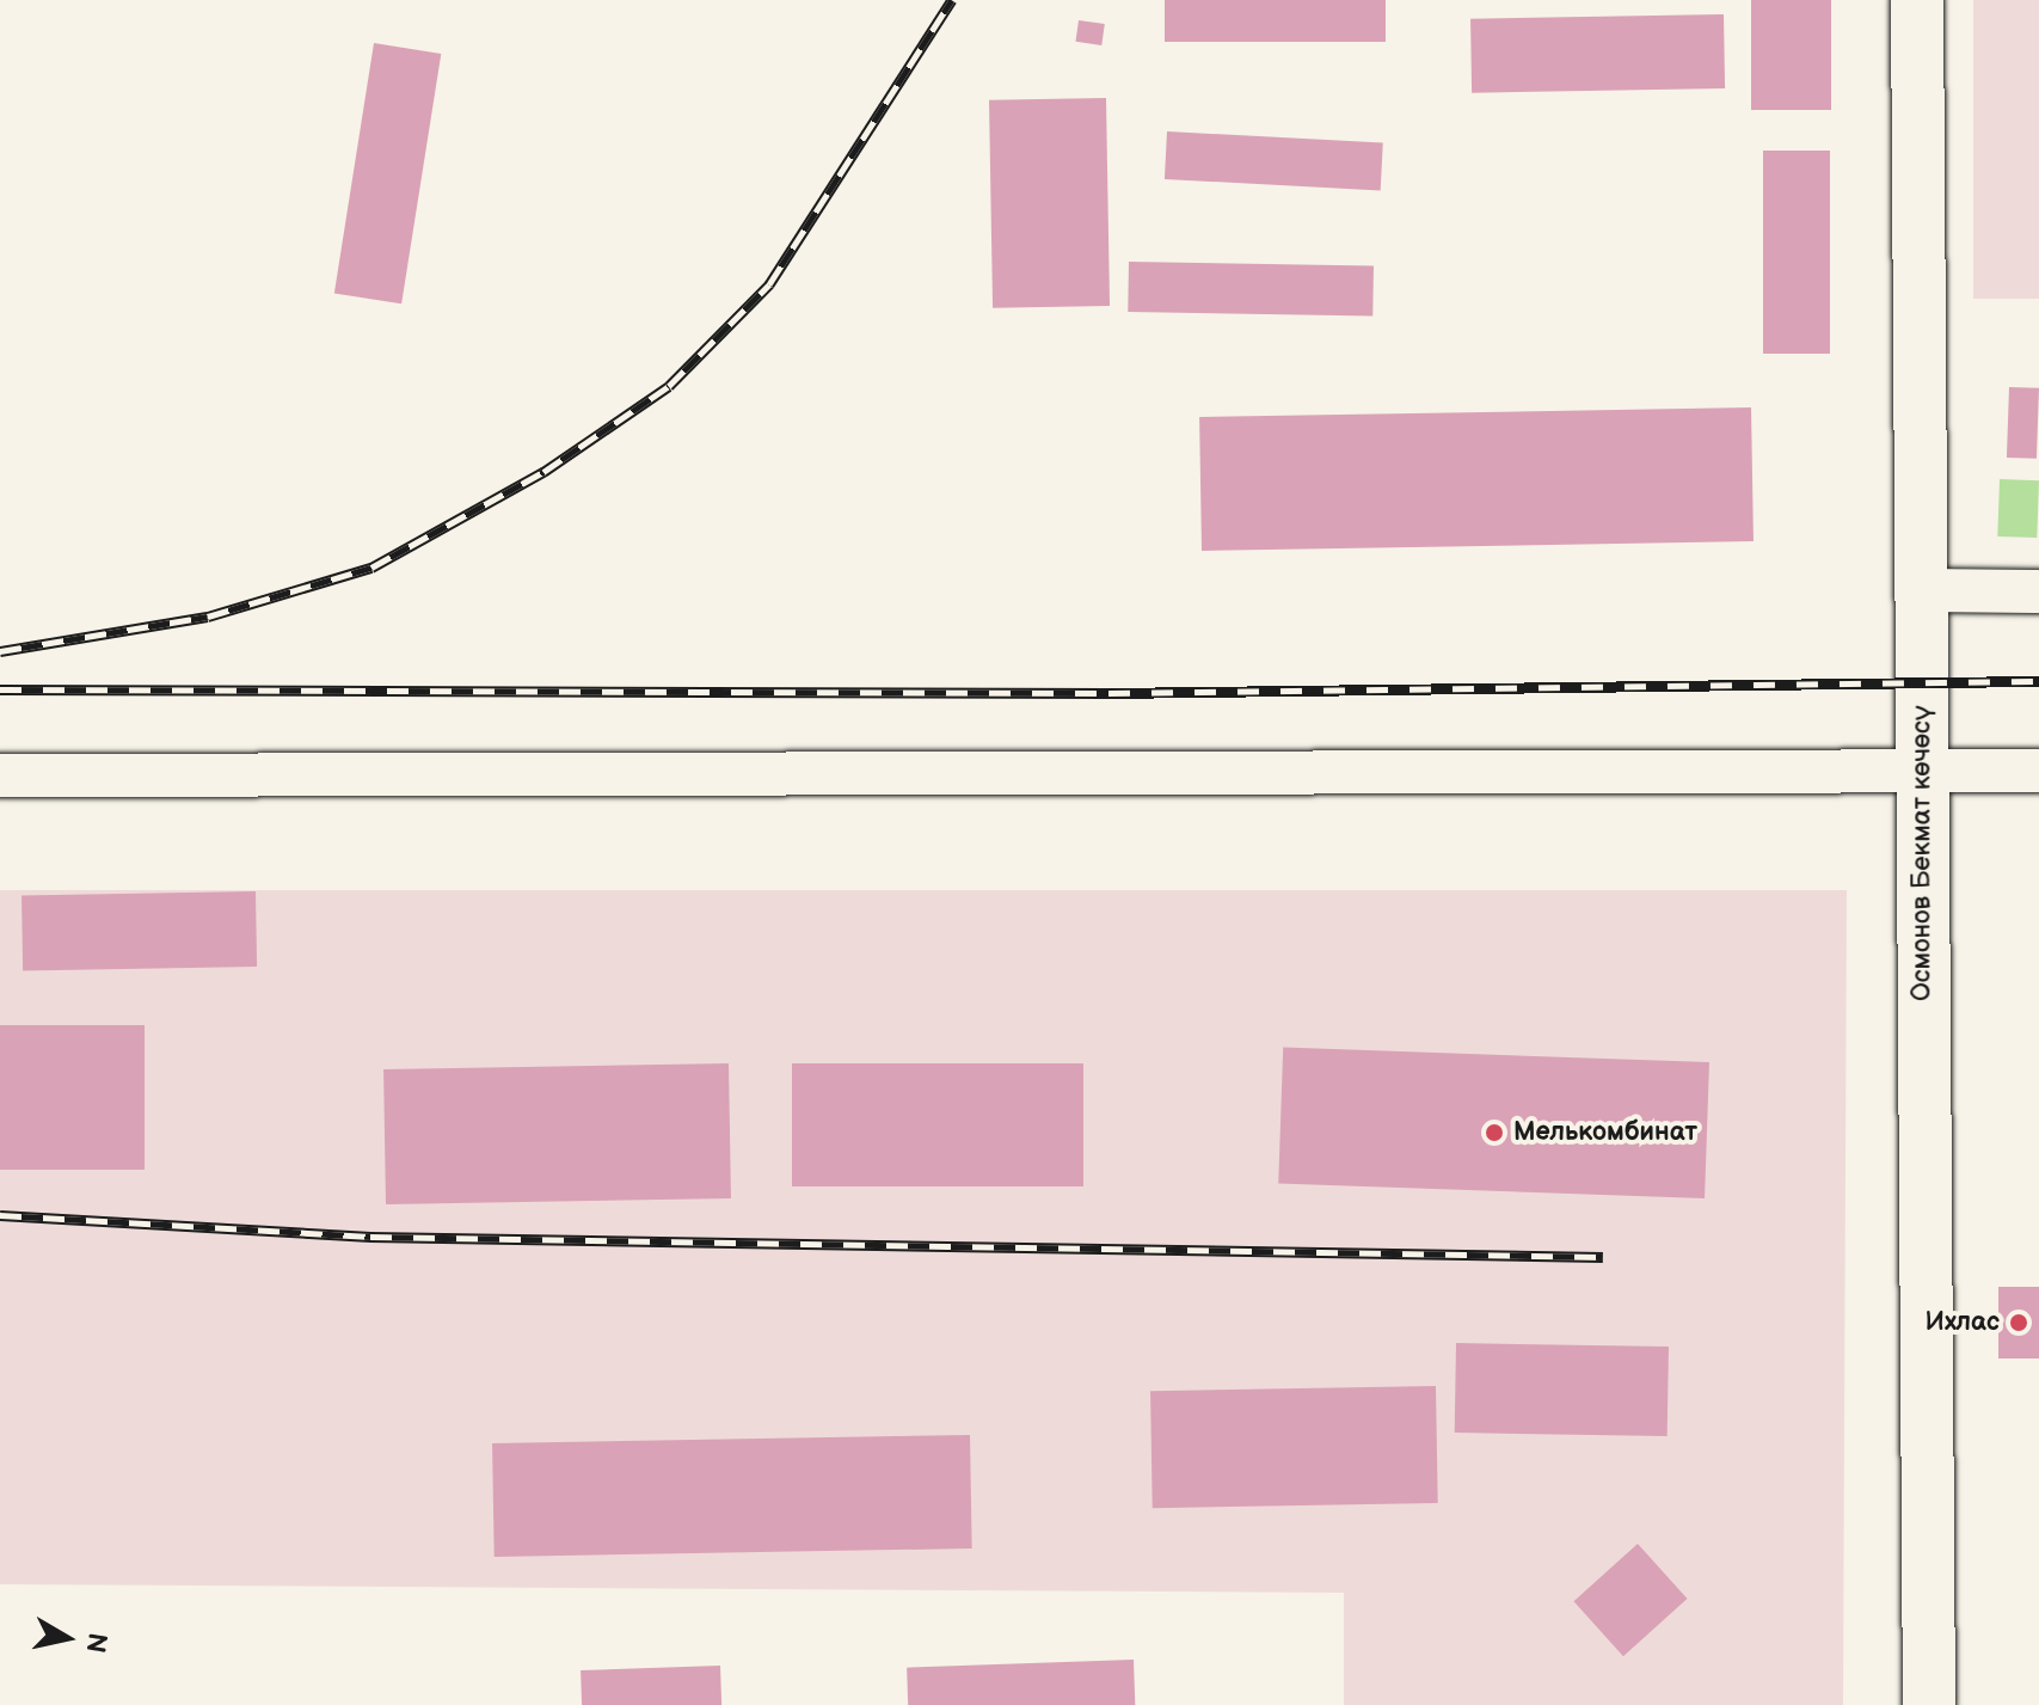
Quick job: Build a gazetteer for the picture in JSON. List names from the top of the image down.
{
  "streets": {
    "main road": ["Осмонов Бекмат көчөсү"]
  },
  "places": ["Мелькомбинат", "Ихлас"],
  "north": "right"
}
